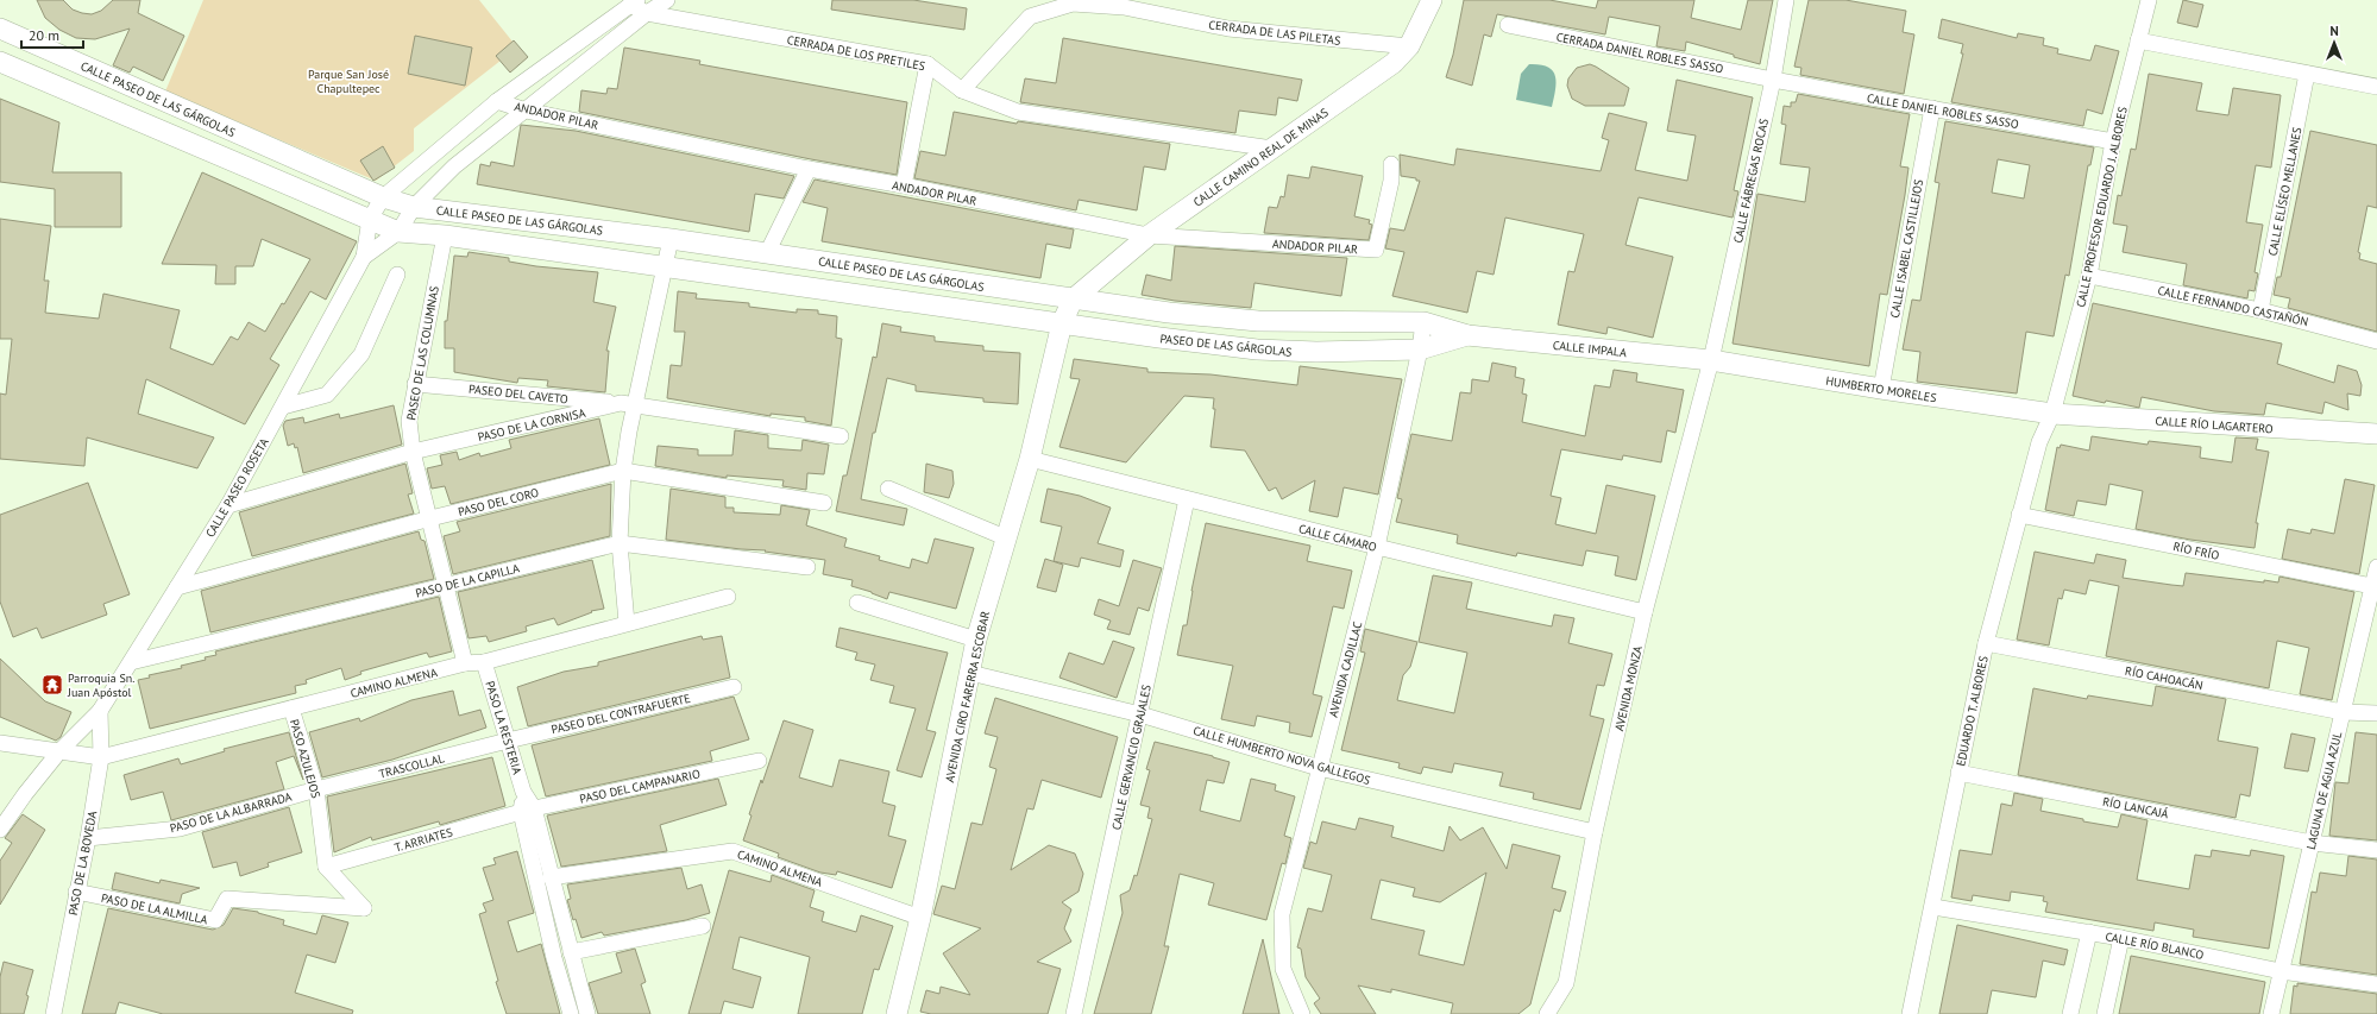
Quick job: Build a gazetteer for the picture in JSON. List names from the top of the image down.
{
  "streets": {
    "street": [
      "CERRADA DE LAS PILETAS",
      "CERRADA DE LOS PRETILES",
      "CERRADA DANIEL ROBLES SASSO",
      "CALLE PASEO DE LAS GÁRGOLAS",
      "CALLE DANIEL ROBLES SASSO",
      "ANDADOR PILAR",
      "CALLE CAMINO REAL DE MINAS",
      "CALLE FÁBREGAS ROCAS",
      "CALLE ELÍSEO MELLANES",
      "CALLE PROFESOR EDUARDO J. ALBORES",
      "CALLE ISABEL CASTILLEJOS",
      "CALLE FERNANDO CASTAÑÓN",
      "PASEO DE LAS GÁRGOLAS",
      "CALLE IMPALA",
      "PASEO DE LAS COLUMNAS",
      "HUMBERTO MORELES",
      "PASEO DEL CAVETO",
      "PASO DE LA CORNISA",
      "CALLE RÍO LAGARTERO",
      "CALLE PASEO ROSETA",
      "PASO DEL CORO",
      "CALLE CÁMARO",
      "RÍO FRÍO",
      "PASO DE LA CAPILLA",
      "AVENIDA CADILLAC",
      "RÍO CAHOACÁN",
      "CAMINO ALMENA",
      "AVENIDA MONZA",
      "AVENIDA CIRO FARERRA ESCOBAR",
      "EDUARDO T. ALBORES",
      "PASEO DEL CONTRAFUERTE",
      "PASO LA RESTERIA",
      "CALLE HUMBERTO NOVA GALLEGOS",
      "CALLE GERVANCIO GRAJALES",
      "PASO AZULEJOS",
      "TRASCOLLAL",
      "PASO DEL CAMPANARIO",
      "LAGUNA DE AGUA AZUL",
      "RÍO LANCAJÁ",
      "PASO DE LA ALBARRADA",
      "T. ARRIATES",
      "PASO DE LA BOVEDA",
      "PASO DE LA ALMILLA",
      "CALLE RÍO BLANCO"
    ]
  },
  "crossings": [
    ["CERRADA DE LAS PILETAS", "CERRADA DE LOS PRETILES"],
    ["CERRADA DE LAS PILETAS", "CALLE CAMINO REAL DE MINAS"],
    ["CERRADA DE LOS PRETILES", "CALLE CAMINO REAL DE MINAS"],
    ["CERRADA DE LOS PRETILES", "CALLE PASEO ROSETA"],
    ["CERRADA DANIEL ROBLES SASSO", "CALLE DANIEL ROBLES SASSO"],
    ["CERRADA DANIEL ROBLES SASSO", "CALLE FÁBREGAS ROCAS"],
    ["CALLE PASEO DE LAS GÁRGOLAS", "CALLE CAMINO REAL DE MINAS"],
    ["CALLE PASEO DE LAS GÁRGOLAS", "PASEO DE LAS GÁRGOLAS"],
    ["CALLE PASEO DE LAS GÁRGOLAS", "PASEO DE LAS COLUMNAS"],
    ["CALLE PASEO DE LAS GÁRGOLAS", "CALLE PASEO ROSETA"],
    ["CALLE PASEO DE LAS GÁRGOLAS", "AVENIDA CIRO FARERRA ESCOBAR"],
    ["CALLE DANIEL ROBLES SASSO", "CALLE FÁBREGAS ROCAS"],
    ["CALLE DANIEL ROBLES SASSO", "CALLE PROFESOR EDUARDO J. ALBORES"],
    ["CALLE DANIEL ROBLES SASSO", "CALLE ISABEL CASTILLEJOS"],
    ["ANDADOR PILAR", "CALLE CAMINO REAL DE MINAS"],
    ["ANDADOR PILAR", "CALLE PASEO ROSETA"],
    ["CALLE CAMINO REAL DE MINAS", "AVENIDA CIRO FARERRA ESCOBAR"],
    ["CALLE FÁBREGAS ROCAS", "CALLE IMPALA"],
    ["CALLE FÁBREGAS ROCAS", "HUMBERTO MORELES"],
    ["CALLE FÁBREGAS ROCAS", "AVENIDA MONZA"],
    ["CALLE ELÍSEO MELLANES", "CALLE FERNANDO CASTAÑÓN"],
    ["CALLE PROFESOR EDUARDO J. ALBORES", "CALLE FERNANDO CASTAÑÓN"],
    ["CALLE PROFESOR EDUARDO J. ALBORES", "HUMBERTO MORELES"],
    ["CALLE PROFESOR EDUARDO J. ALBORES", "CALLE RÍO LAGARTERO"],
    ["CALLE PROFESOR EDUARDO J. ALBORES", "EDUARDO T. ALBORES"],
    ["CALLE ISABEL CASTILLEJOS", "HUMBERTO MORELES"],
    ["PASEO DE LAS GÁRGOLAS", "CALLE IMPALA"],
    ["PASEO DE LAS GÁRGOLAS", "AVENIDA CADILLAC"],
    ["PASEO DE LAS GÁRGOLAS", "AVENIDA CIRO FARERRA ESCOBAR"],
    ["CALLE IMPALA", "HUMBERTO MORELES"],
    ["CALLE IMPALA", "AVENIDA CADILLAC"],
    ["CALLE IMPALA", "AVENIDA MONZA"],
    ["PASEO DE LAS COLUMNAS", "PASEO DEL CAVETO"],
    ["PASEO DE LAS COLUMNAS", "PASO DE LA CORNISA"],
    ["PASEO DE LAS COLUMNAS", "PASO DEL CORO"],
    ["PASEO DE LAS COLUMNAS", "PASO DE LA CAPILLA"],
    ["PASEO DE LAS COLUMNAS", "CAMINO ALMENA"],
    ["HUMBERTO MORELES", "CALLE RÍO LAGARTERO"],
    ["HUMBERTO MORELES", "AVENIDA MONZA"],
    ["HUMBERTO MORELES", "EDUARDO T. ALBORES"],
    ["PASEO DEL CAVETO", "PASO DE LA CORNISA"],
    ["PASO DE LA CORNISA", "CALLE PASEO ROSETA"],
    ["CALLE RÍO LAGARTERO", "EDUARDO T. ALBORES"],
    ["CALLE PASEO ROSETA", "PASO DEL CORO"],
    ["CALLE PASEO ROSETA", "PASO DE LA CAPILLA"],
    ["CALLE PASEO ROSETA", "CAMINO ALMENA"],
    ["CALLE PASEO ROSETA", "PASO DE LA BOVEDA"],
    ["CALLE CÁMARO", "AVENIDA CADILLAC"],
    ["CALLE CÁMARO", "AVENIDA MONZA"],
    ["CALLE CÁMARO", "AVENIDA CIRO FARERRA ESCOBAR"],
    ["CALLE CÁMARO", "CALLE GERVANCIO GRAJALES"],
    ["RÍO FRÍO", "EDUARDO T. ALBORES"],
    ["RÍO FRÍO", "LAGUNA DE AGUA AZUL"],
    ["AVENIDA CADILLAC", "CALLE HUMBERTO NOVA GALLEGOS"],
    ["RÍO CAHOACÁN", "EDUARDO T. ALBORES"],
    ["RÍO CAHOACÁN", "LAGUNA DE AGUA AZUL"],
    ["CAMINO ALMENA", "AVENIDA CIRO FARERRA ESCOBAR"],
    ["CAMINO ALMENA", "PASO LA RESTERIA"],
    ["CAMINO ALMENA", "PASO AZULEJOS"],
    ["CAMINO ALMENA", "PASO DE LA BOVEDA"],
    ["AVENIDA MONZA", "CALLE HUMBERTO NOVA GALLEGOS"],
    ["AVENIDA CIRO FARERRA ESCOBAR", "CALLE HUMBERTO NOVA GALLEGOS"],
    ["EDUARDO T. ALBORES", "RÍO LANCAJÁ"],
    ["EDUARDO T. ALBORES", "CALLE RÍO BLANCO"],
    ["PASEO DEL CONTRAFUERTE", "PASO LA RESTERIA"],
    ["PASEO DEL CONTRAFUERTE", "TRASCOLLAL"],
    ["PASO LA RESTERIA", "TRASCOLLAL"],
    ["PASO LA RESTERIA", "PASO DEL CAMPANARIO"],
    ["PASO LA RESTERIA", "T. ARRIATES"],
    ["CALLE HUMBERTO NOVA GALLEGOS", "CALLE GERVANCIO GRAJALES"],
    ["PASO AZULEJOS", "TRASCOLLAL"],
    ["PASO AZULEJOS", "PASO DE LA ALBARRADA"],
    ["PASO AZULEJOS", "T. ARRIATES"],
    ["PASO AZULEJOS", "PASO DE LA ALMILLA"],
    ["TRASCOLLAL", "PASO DE LA ALBARRADA"],
    ["PASO DEL CAMPANARIO", "T. ARRIATES"],
    ["LAGUNA DE AGUA AZUL", "RÍO LANCAJÁ"],
    ["LAGUNA DE AGUA AZUL", "CALLE RÍO BLANCO"],
    ["PASO DE LA ALBARRADA", "PASO DE LA BOVEDA"],
    ["T. ARRIATES", "PASO DE LA ALMILLA"],
    ["PASO DE LA BOVEDA", "PASO DE LA ALMILLA"]
  ],
  "parks": ["Parque San José Chapultepec"],
  "places": {
    "temple": ["Parroquia Sn. Juan Apóstol"]
  },
  "scale_bar": "20 m",
  "north": "top"
}
